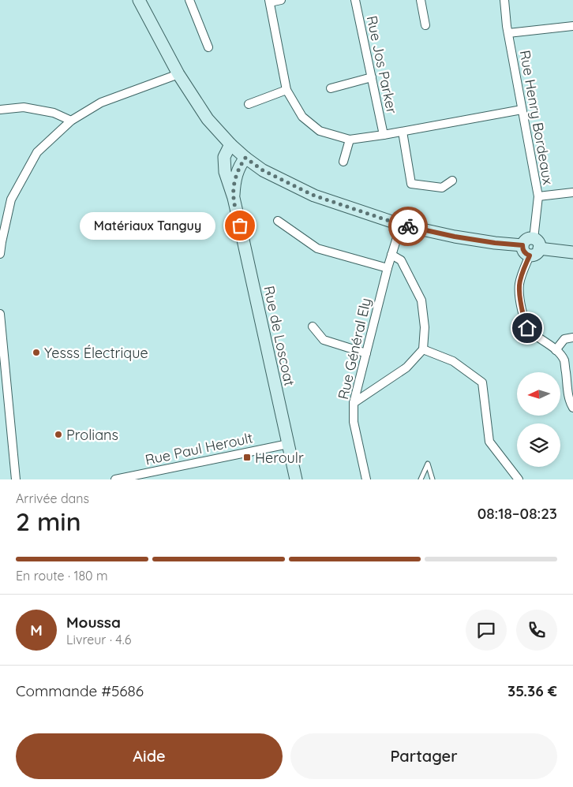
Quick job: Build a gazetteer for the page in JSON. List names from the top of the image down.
{
  "streets": {
    "main road": ["Rue de Loscoat"],
    "street": [
      "Rue Jos Parker",
      "Rue Henry Bordeaux",
      "Rue Général Ely",
      "Rue Paul Heroult"
    ]
  },
  "crossings": [
    ["Rue de Loscoat", "Rue Paul Heroult"]
  ],
  "places": {
    "other": ["Matériaux Tanguy", "Yesss Électrique", "Prolians"],
    "transit": ["Heroulr"]
  },
  "north": "left",
  "page": {
    "bubble": "Matériaux Tanguy",
    "heading": ["2 min", "Arrivée dans", "08:18–08:23"],
    "panel": [
      "Moussa",
      "Livreur · 4.6",
      "Commande #5686",
      "35.36 €"
    ],
    "bar": "En route · 180 m",
    "round": "M",
    "buttons": ["Aide", "Partager"]
  }
}
